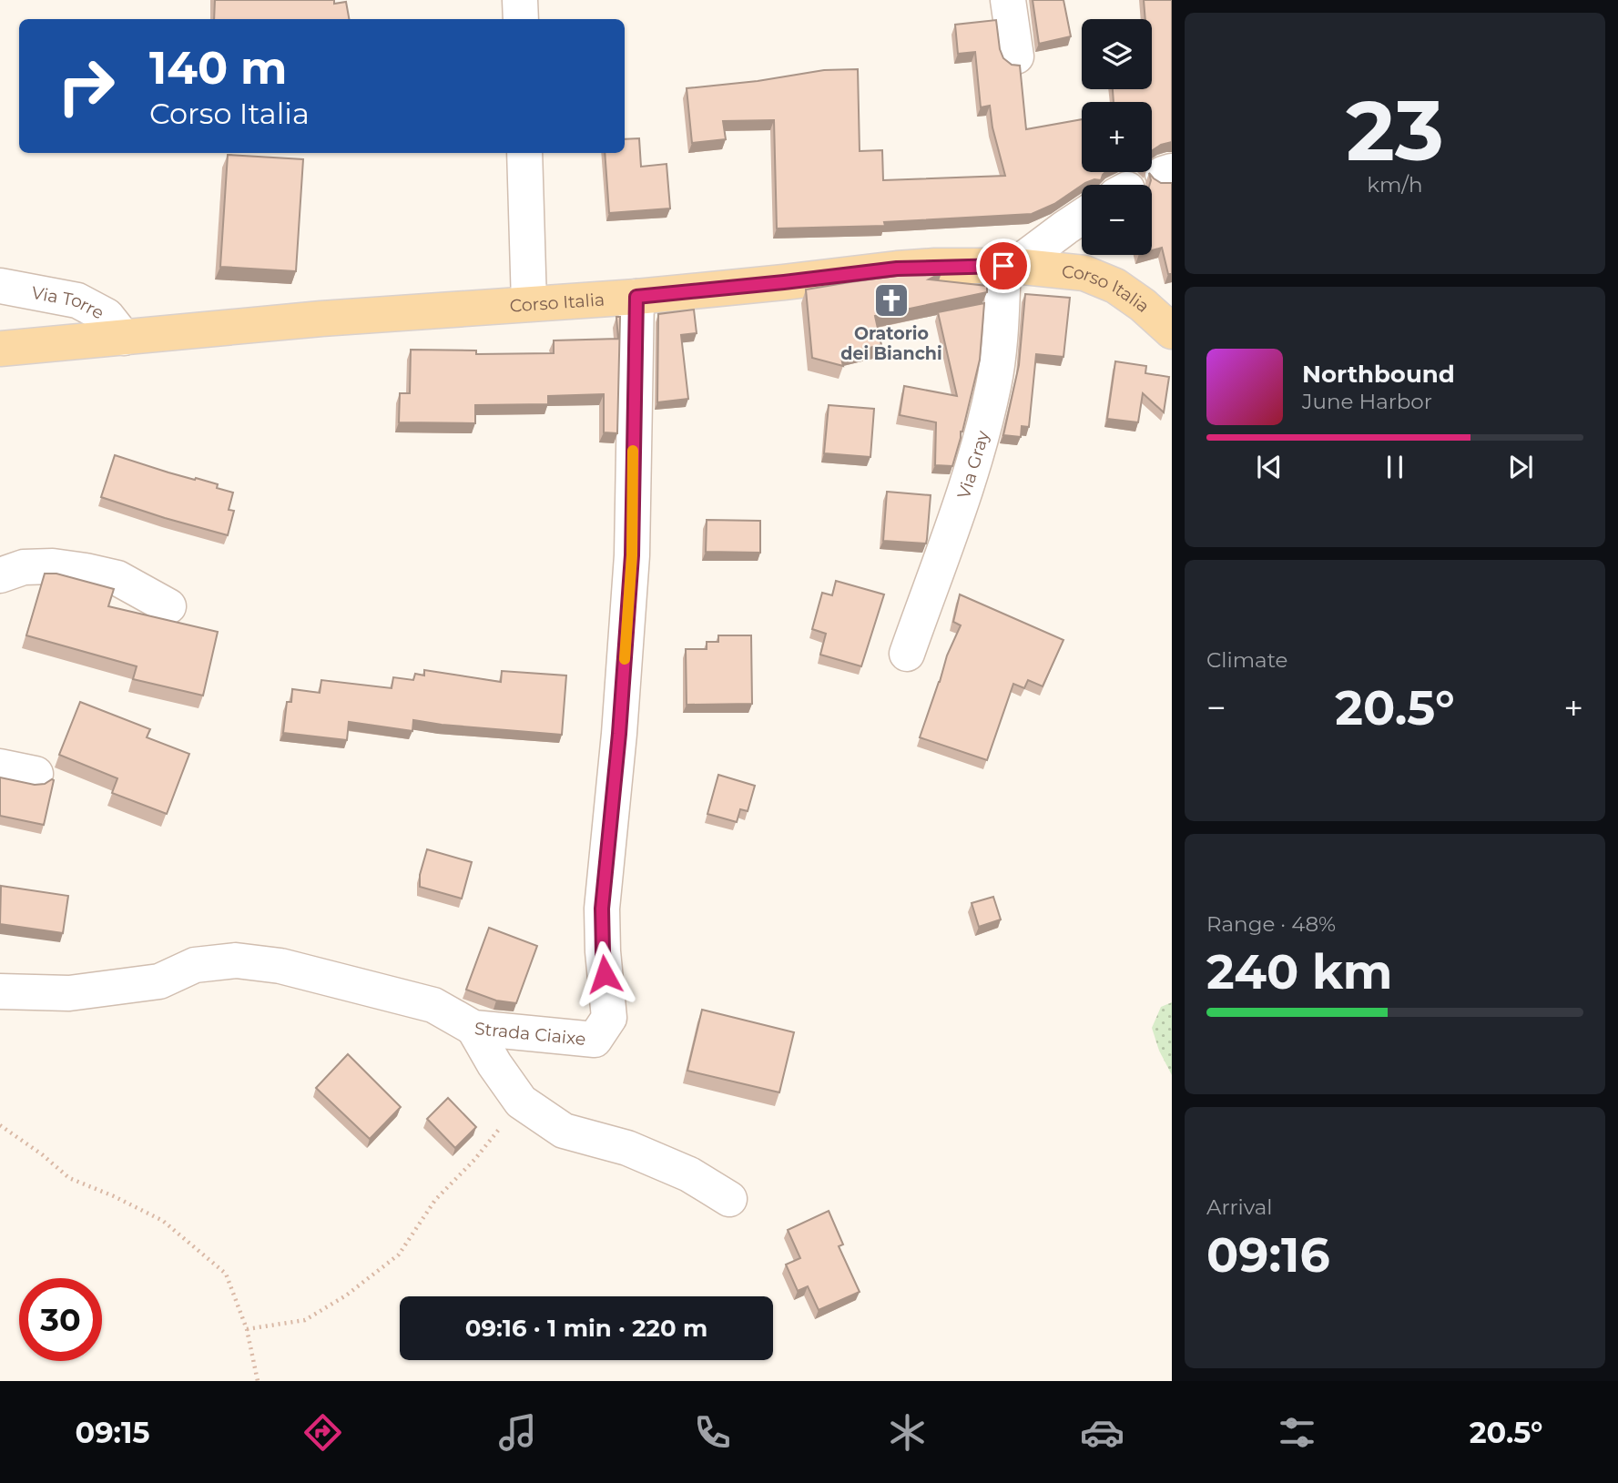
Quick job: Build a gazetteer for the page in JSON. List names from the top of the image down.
{
  "streets": {
    "main road": ["Corso Italia"],
    "street": ["Via Torre", "Via Gray", "Strada Ciaixe"]
  },
  "crossings": [
    ["Corso Italia", "Via Torre"],
    ["Corso Italia", "Via Gray"],
    ["Corso Italia", "Strada Ciaixe"]
  ],
  "places": {
    "church": ["Oratorio dei Bianchi"]
  },
  "page": {
    "tile": [
      ["23", "km/h"],
      "Climate",
      ["Range · 48%", "240 km"],
      ["Arrival", "09:16"]
    ],
    "map_buttons": ["+", "−"],
    "turn": ["140 m", "Corso Italia"],
    "song": ["Northbound", "June Harbor"],
    "heat": ["−", "20.5°", "+"],
    "limit": "30",
    "trip": "09:16 · 1 min · 220 m",
    "tabs": ["09:15", "20.5°"]
  }
}
